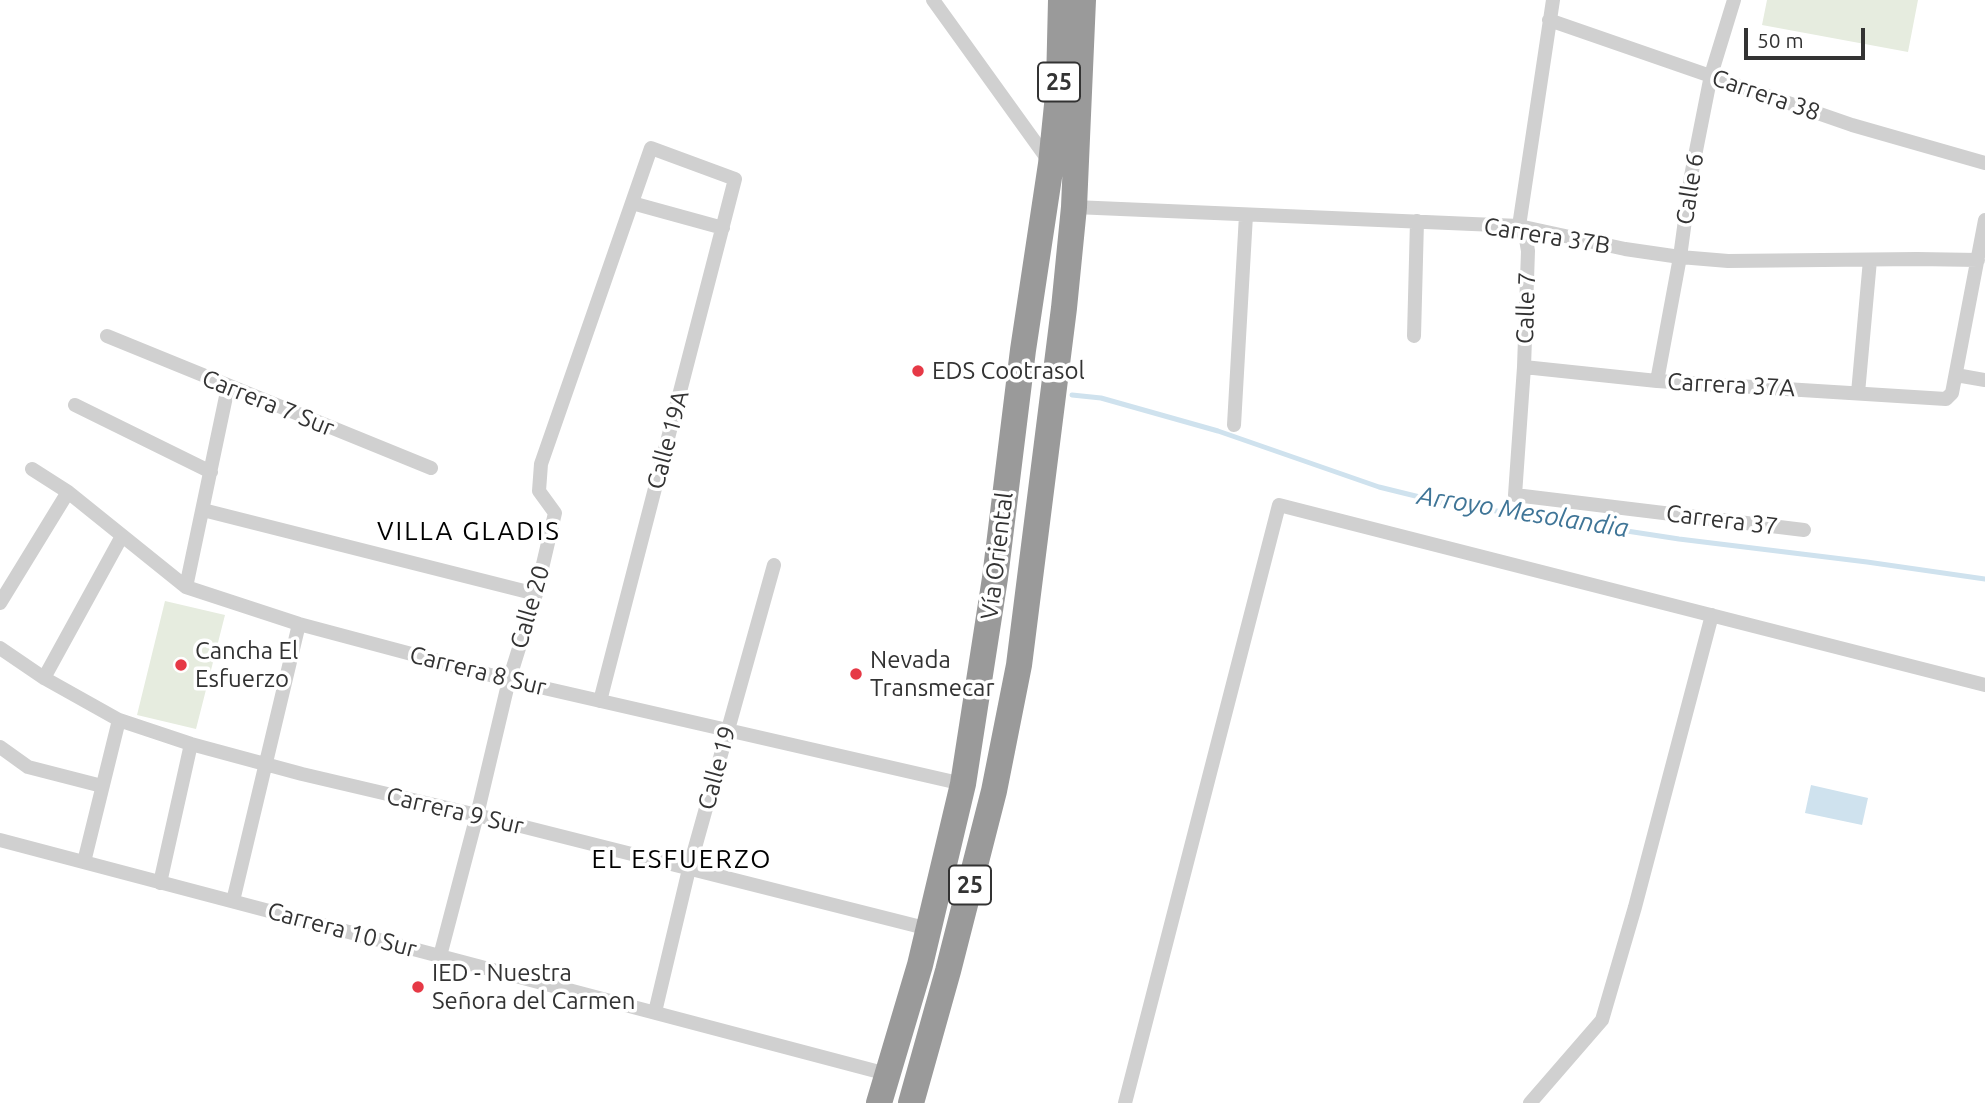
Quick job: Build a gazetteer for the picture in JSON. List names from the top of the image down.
{
  "streets": {
    "highway": ["25", "Vía Oriental"],
    "street": [
      "Carrera 38",
      "Calle 6",
      "Carrera 37B",
      "Calle 7",
      "Carrera 37A",
      "Carrera 7 Sur",
      "Calle 19A",
      "Carrera 37",
      "Calle 20",
      "Carrera 8 Sur",
      "Calle 19",
      "Carrera 9 Sur",
      "Carrera 10 Sur"
    ]
  },
  "crossings": [
    ["Carrera 38", "Calle 6"],
    ["Carrera 38", "Calle 7"],
    ["Calle 6", "Carrera 37B"],
    ["Calle 6", "Carrera 37A"],
    ["Carrera 37B", "Calle 7"],
    ["Carrera 37B", "Vía Oriental"],
    ["Calle 7", "Carrera 37A"],
    ["Calle 7", "Carrera 37"],
    ["Calle 19A", "Calle 20"],
    ["Calle 19A", "Carrera 8 Sur"],
    ["Vía Oriental", "Carrera 8 Sur"],
    ["Vía Oriental", "Carrera 9 Sur"],
    ["Vía Oriental", "Carrera 10 Sur"],
    ["Calle 20", "Carrera 8 Sur"],
    ["Calle 20", "Carrera 9 Sur"],
    ["Calle 20", "Carrera 10 Sur"],
    ["Carrera 8 Sur", "Calle 19"],
    ["Calle 19", "Carrera 9 Sur"],
    ["Calle 19", "Carrera 10 Sur"]
  ],
  "districts": ["VILLA GLADIS", "EL ESFUERZO"],
  "water": ["Arroyo Mesolandia"],
  "places": [
    "EDS Cootrasol",
    "Cancha El Esfuerzo",
    "Nevada Transmecar",
    "IED - Nuestra Señora del Carmen"
  ],
  "scale_bar": "50 m"
}
